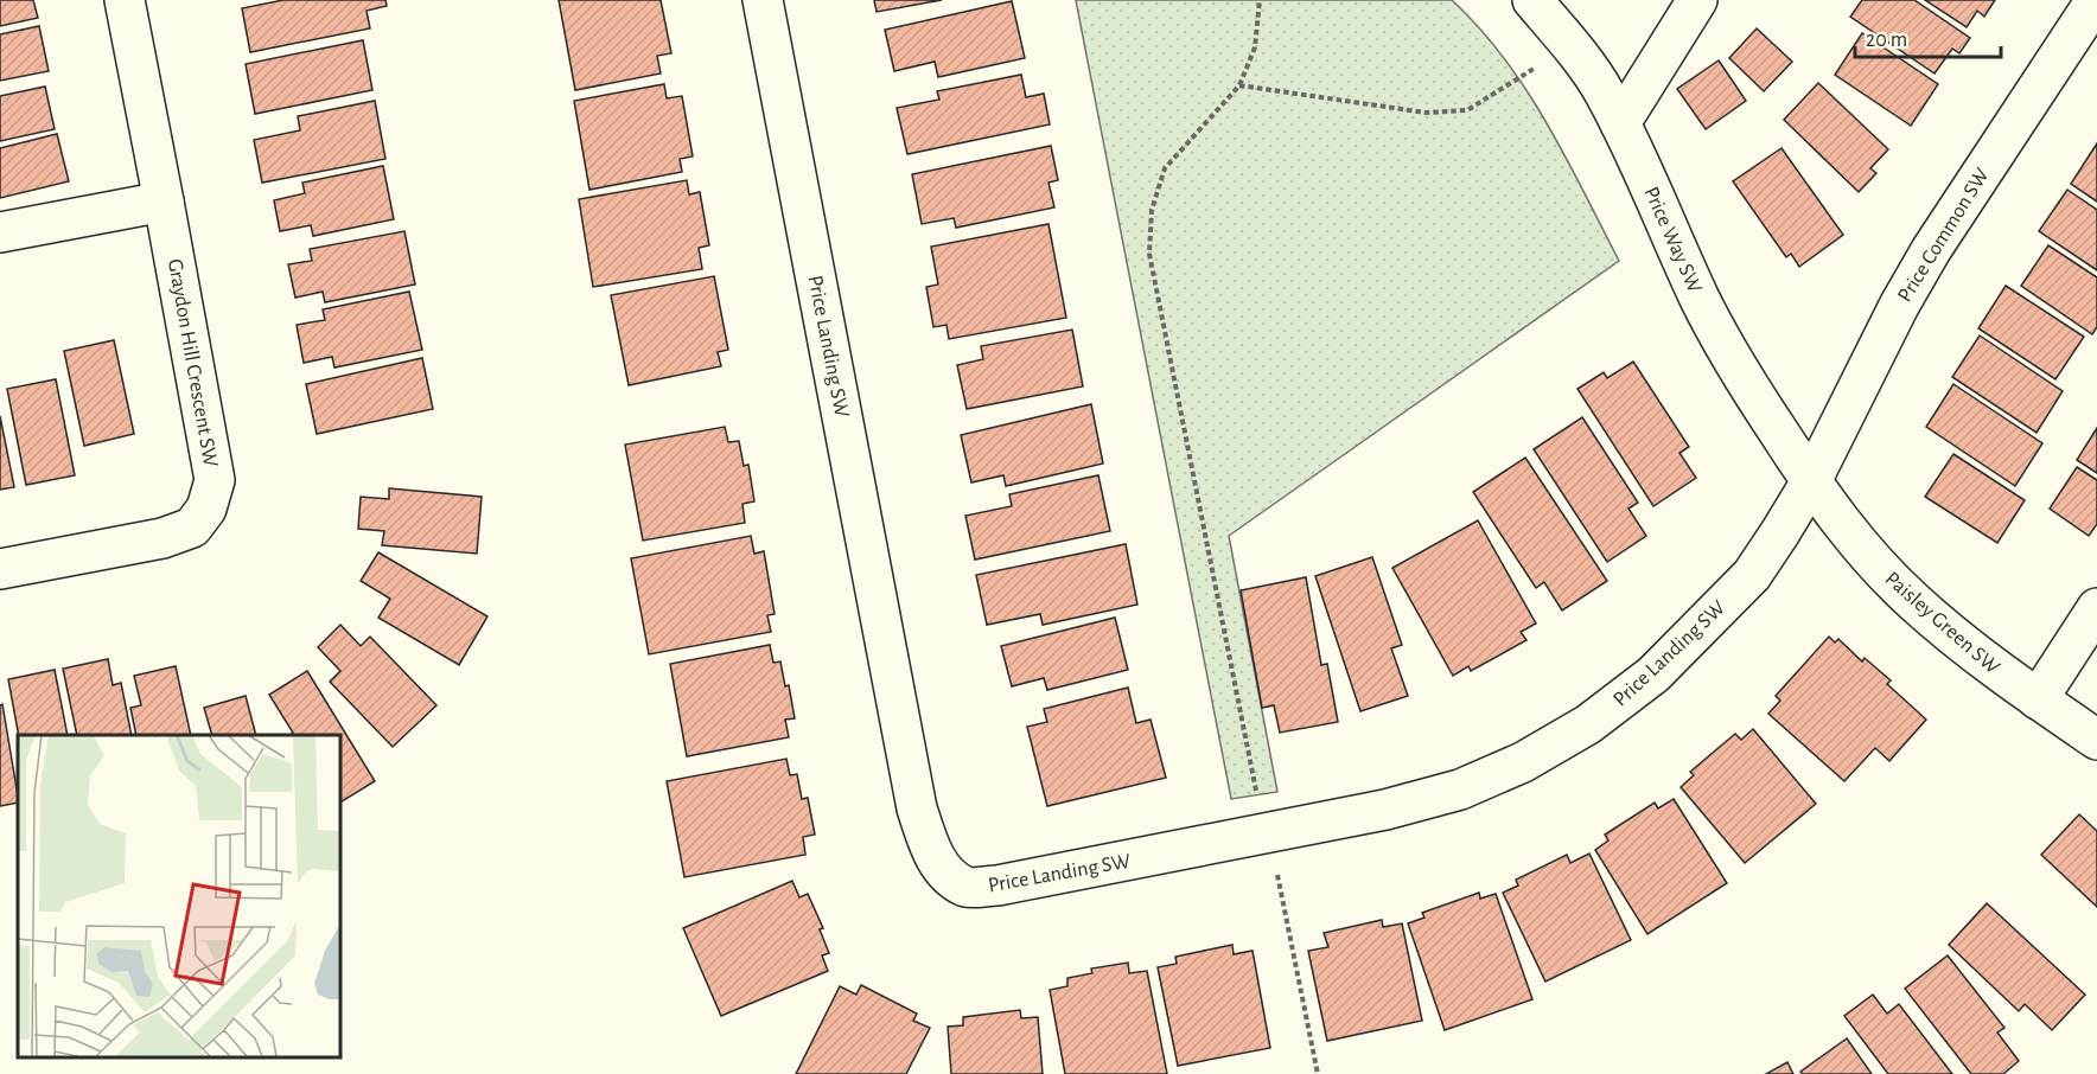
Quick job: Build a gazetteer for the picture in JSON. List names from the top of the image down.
{
  "streets": {
    "street": [
      "Price Common SW",
      "Price Way SW",
      "Price Landing SW",
      "Graydon Hill Crescent SW",
      "Paisley Green SW"
    ]
  },
  "crossings": [
    ["Price Common SW", "Price Way SW"],
    ["Price Common SW", "Price Landing SW"],
    ["Price Common SW", "Paisley Green SW"],
    ["Price Way SW", "Price Landing SW"],
    ["Price Way SW", "Paisley Green SW"],
    ["Price Landing SW", "Paisley Green SW"]
  ],
  "scale_bar": "20 m"
}
